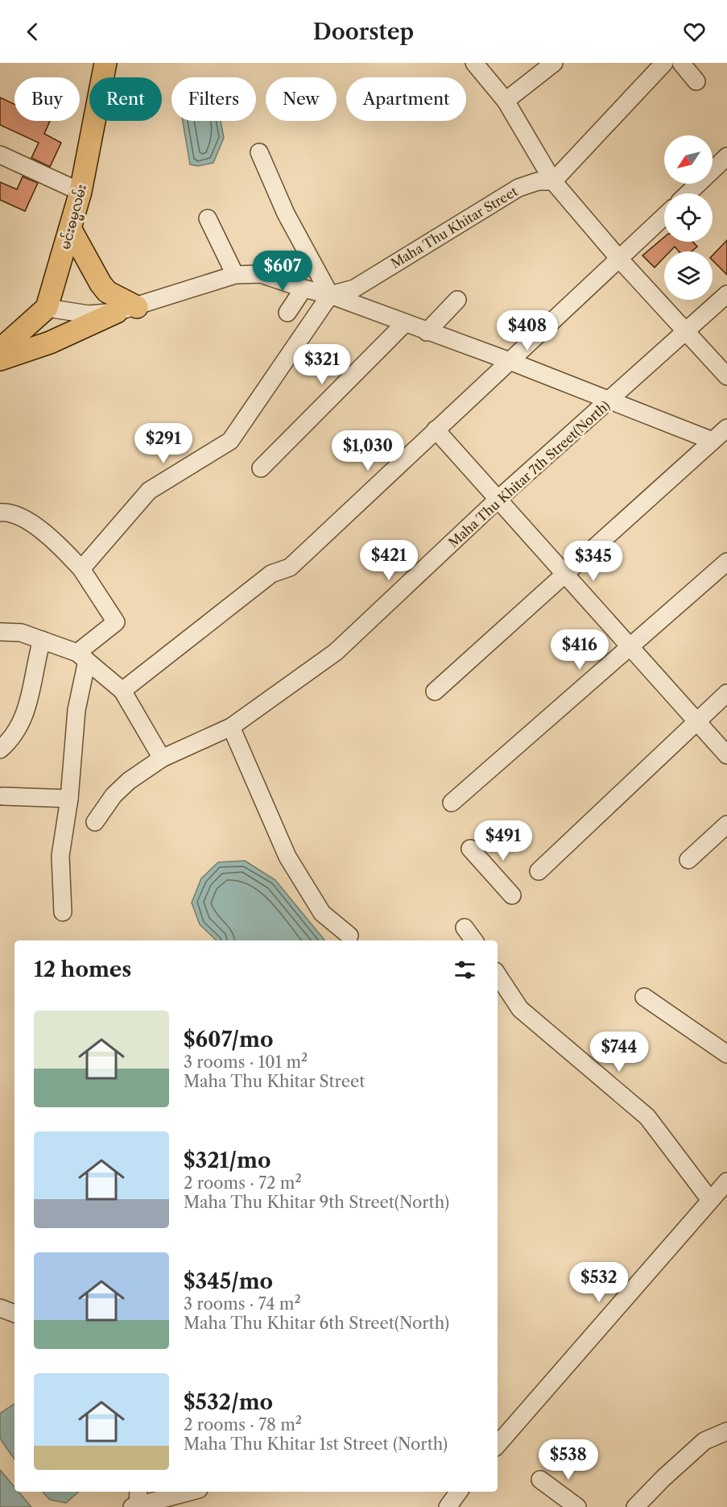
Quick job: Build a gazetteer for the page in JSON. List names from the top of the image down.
{
  "streets": {
    "main road": ["မင်းဓမ္မလမ်း"],
    "street": ["Maha Thu Khitar Street", "Maha Thu Khitar 7th Street(North)"]
  },
  "crossings": [
    ["မင်းဓမ္မလမ်း", "Maha Thu Khitar Street"]
  ],
  "north": "bottom left",
  "page": {
    "header": "Doorstep",
    "chip": [
      "Buy",
      "Rent",
      "Filters",
      "New",
      "Apartment"
    ],
    "price": [
      "$607",
      "$408",
      "$321",
      "$291",
      "$1,030",
      "$421",
      "$345",
      "$416",
      "$491",
      "$744",
      "$532",
      "$538"
    ],
    "heading": "12 homes",
    "list": [
      {
        "name": "$607/mo",
        "note": "3 rooms · 101 m² · Maha Thu Khitar Street"
      },
      {
        "name": "$321/mo",
        "note": "2 rooms · 72 m² · Maha Thu Khitar 9th Street(North)"
      },
      {
        "name": "$345/mo",
        "note": "3 rooms · 74 m² · Maha Thu Khitar 6th Street(North)"
      },
      {
        "name": "$532/mo",
        "note": "2 rooms · 78 m² · Maha Thu Khitar 1st Street (North)"
      }
    ]
  }
}
